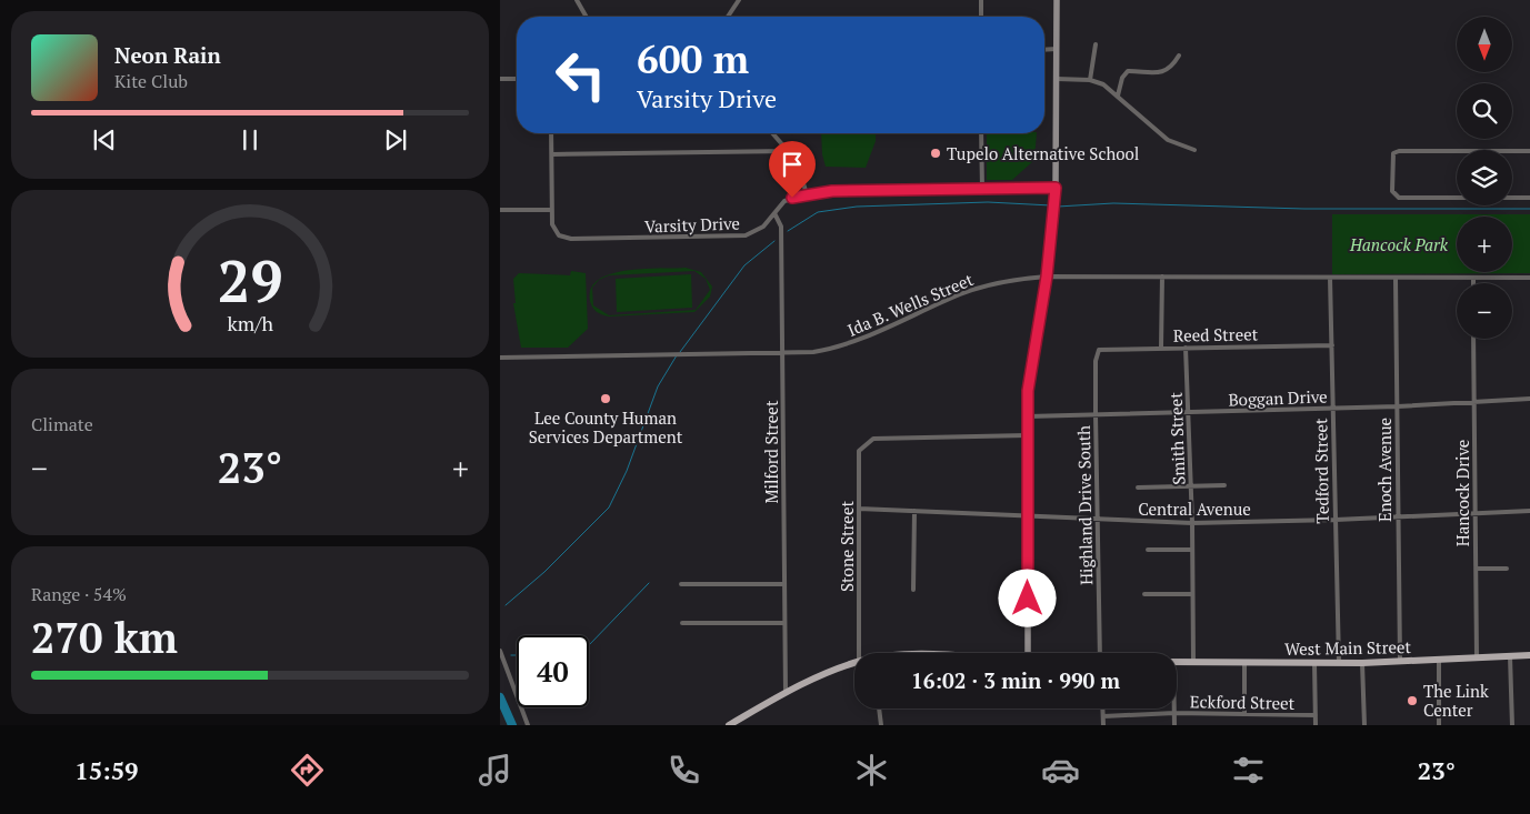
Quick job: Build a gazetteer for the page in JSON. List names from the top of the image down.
{
  "streets": {
    "main road": ["West Main Street"],
    "street": [
      "Varsity Drive",
      "Ida B. Wells Street",
      "Reed Street",
      "Boggan Drive",
      "Smith Street",
      "Milford Street",
      "Enoch Avenue",
      "Tedford Street",
      "Hancock Drive",
      "Highland Drive South",
      "Central Avenue",
      "Stone Street",
      "Eckford Street"
    ]
  },
  "crossings": [
    ["Varsity Drive", "Milford Street"],
    ["Ida B. Wells Street", "Milford Street"],
    ["Ida B. Wells Street", "Enoch Avenue"],
    ["Ida B. Wells Street", "Tedford Street"],
    ["Reed Street", "Smith Street"],
    ["Reed Street", "Tedford Street"],
    ["Reed Street", "Highland Drive South"],
    ["Boggan Drive", "Smith Street"],
    ["Boggan Drive", "Enoch Avenue"],
    ["Boggan Drive", "Tedford Street"],
    ["Boggan Drive", "Hancock Drive"],
    ["Boggan Drive", "Highland Drive South"],
    ["Smith Street", "Central Avenue"],
    ["Smith Street", "West Main Street"],
    ["Milford Street", "West Main Street"],
    ["Enoch Avenue", "Central Avenue"],
    ["Enoch Avenue", "West Main Street"],
    ["Tedford Street", "Central Avenue"],
    ["Tedford Street", "West Main Street"],
    ["Hancock Drive", "Central Avenue"],
    ["Hancock Drive", "West Main Street"],
    ["Highland Drive South", "Central Avenue"],
    ["Central Avenue", "Stone Street"]
  ],
  "parks": ["Hancock Park"],
  "places": ["Tupelo Alternative School", "Lee County Human Services Department", "The Link Center"],
  "north": "bottom",
  "page": {
    "map_buttons": ["+", "−"],
    "turn": ["600 m", "Varsity Drive"],
    "song": ["Neon Rain", "Kite Club"],
    "tile": [
      "Climate",
      ["Range · 54%", "270 km"]
    ],
    "heat": ["−", "23°", "+"],
    "limit": "40",
    "trip": "16:02 · 3 min · 990 m",
    "tabs": ["15:59", "23°"],
    "gauge": ["29", "km/h"]
  }
}
